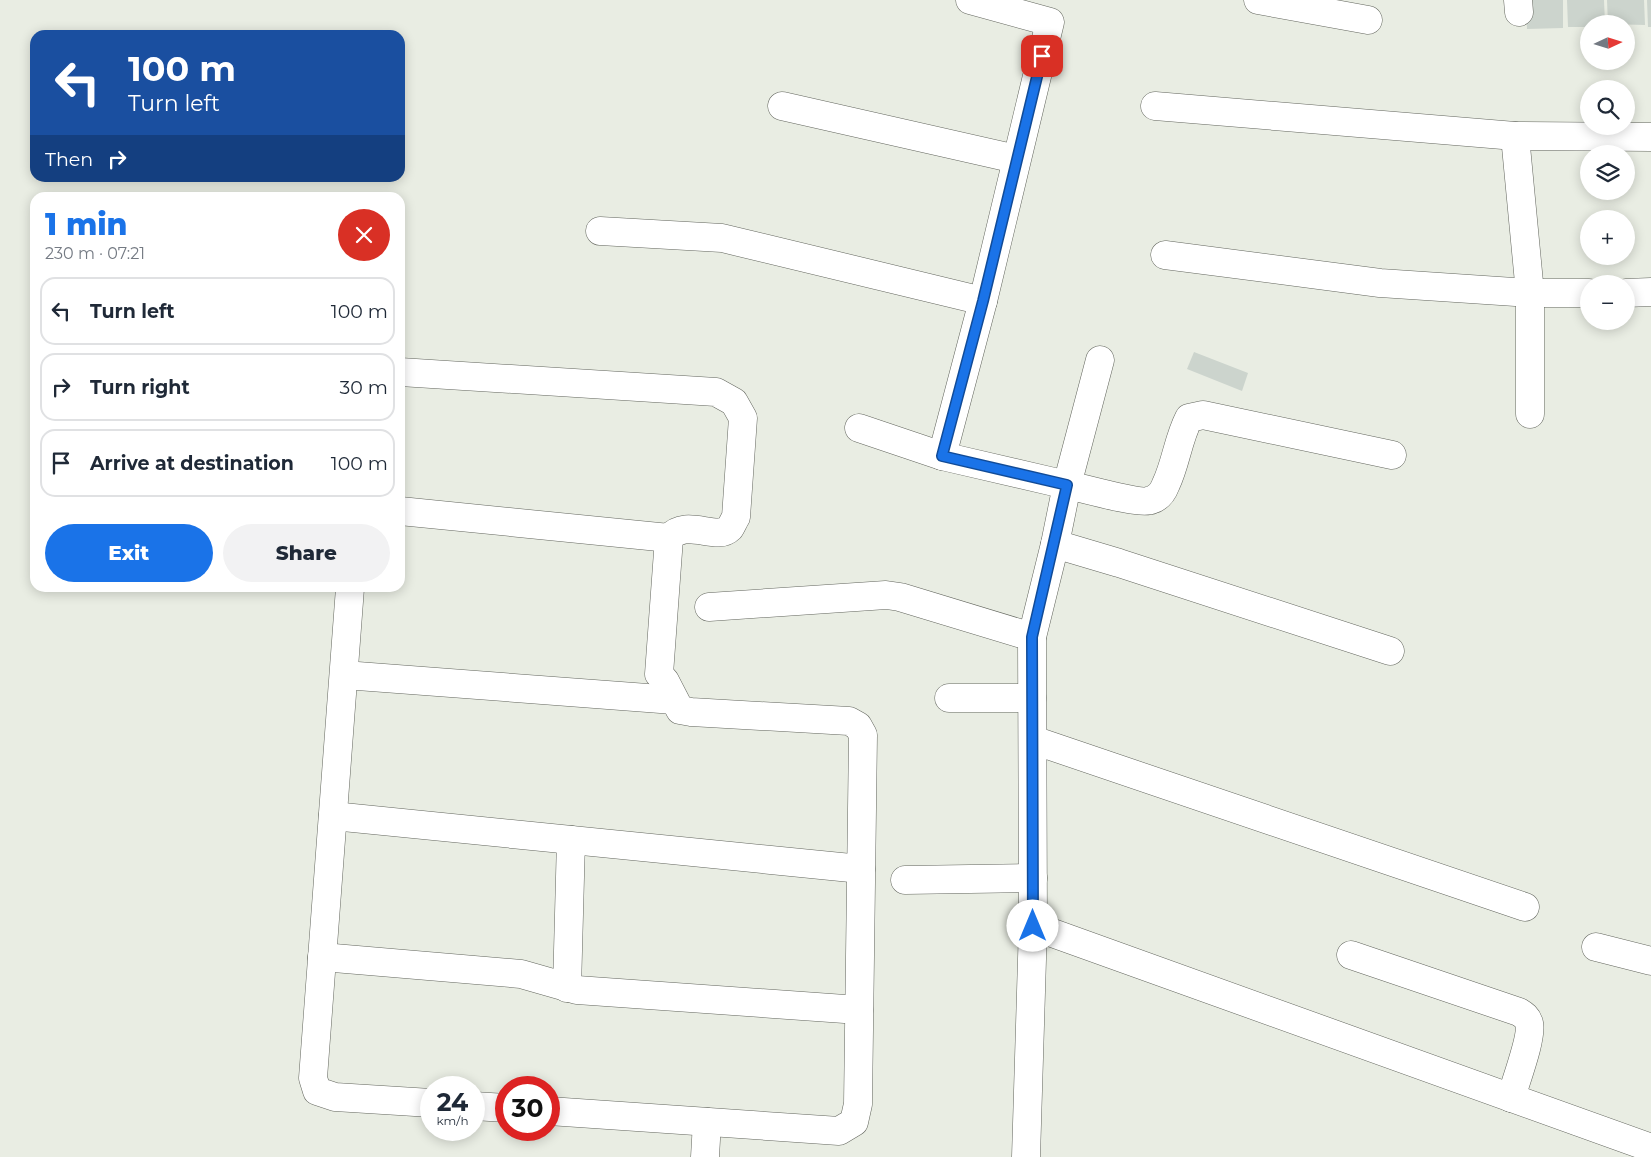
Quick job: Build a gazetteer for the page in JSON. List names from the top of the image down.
{
  "north": "right",
  "page": {
    "map_buttons": ["+", "−"],
    "turn": ["100 m", "Turn left"],
    "then": "Then",
    "heading": ["1 min", "230 m · 07:21"],
    "list": [
      {
        "name": "Turn left",
        "value": "100 m"
      },
      {
        "name": "Turn right",
        "value": "30 m"
      },
      {
        "name": "Arrive at destination",
        "value": "100 m"
      }
    ],
    "buttons": ["Exit", "Share"],
    "speed": "24 km/h",
    "limit": "30"
  }
}
